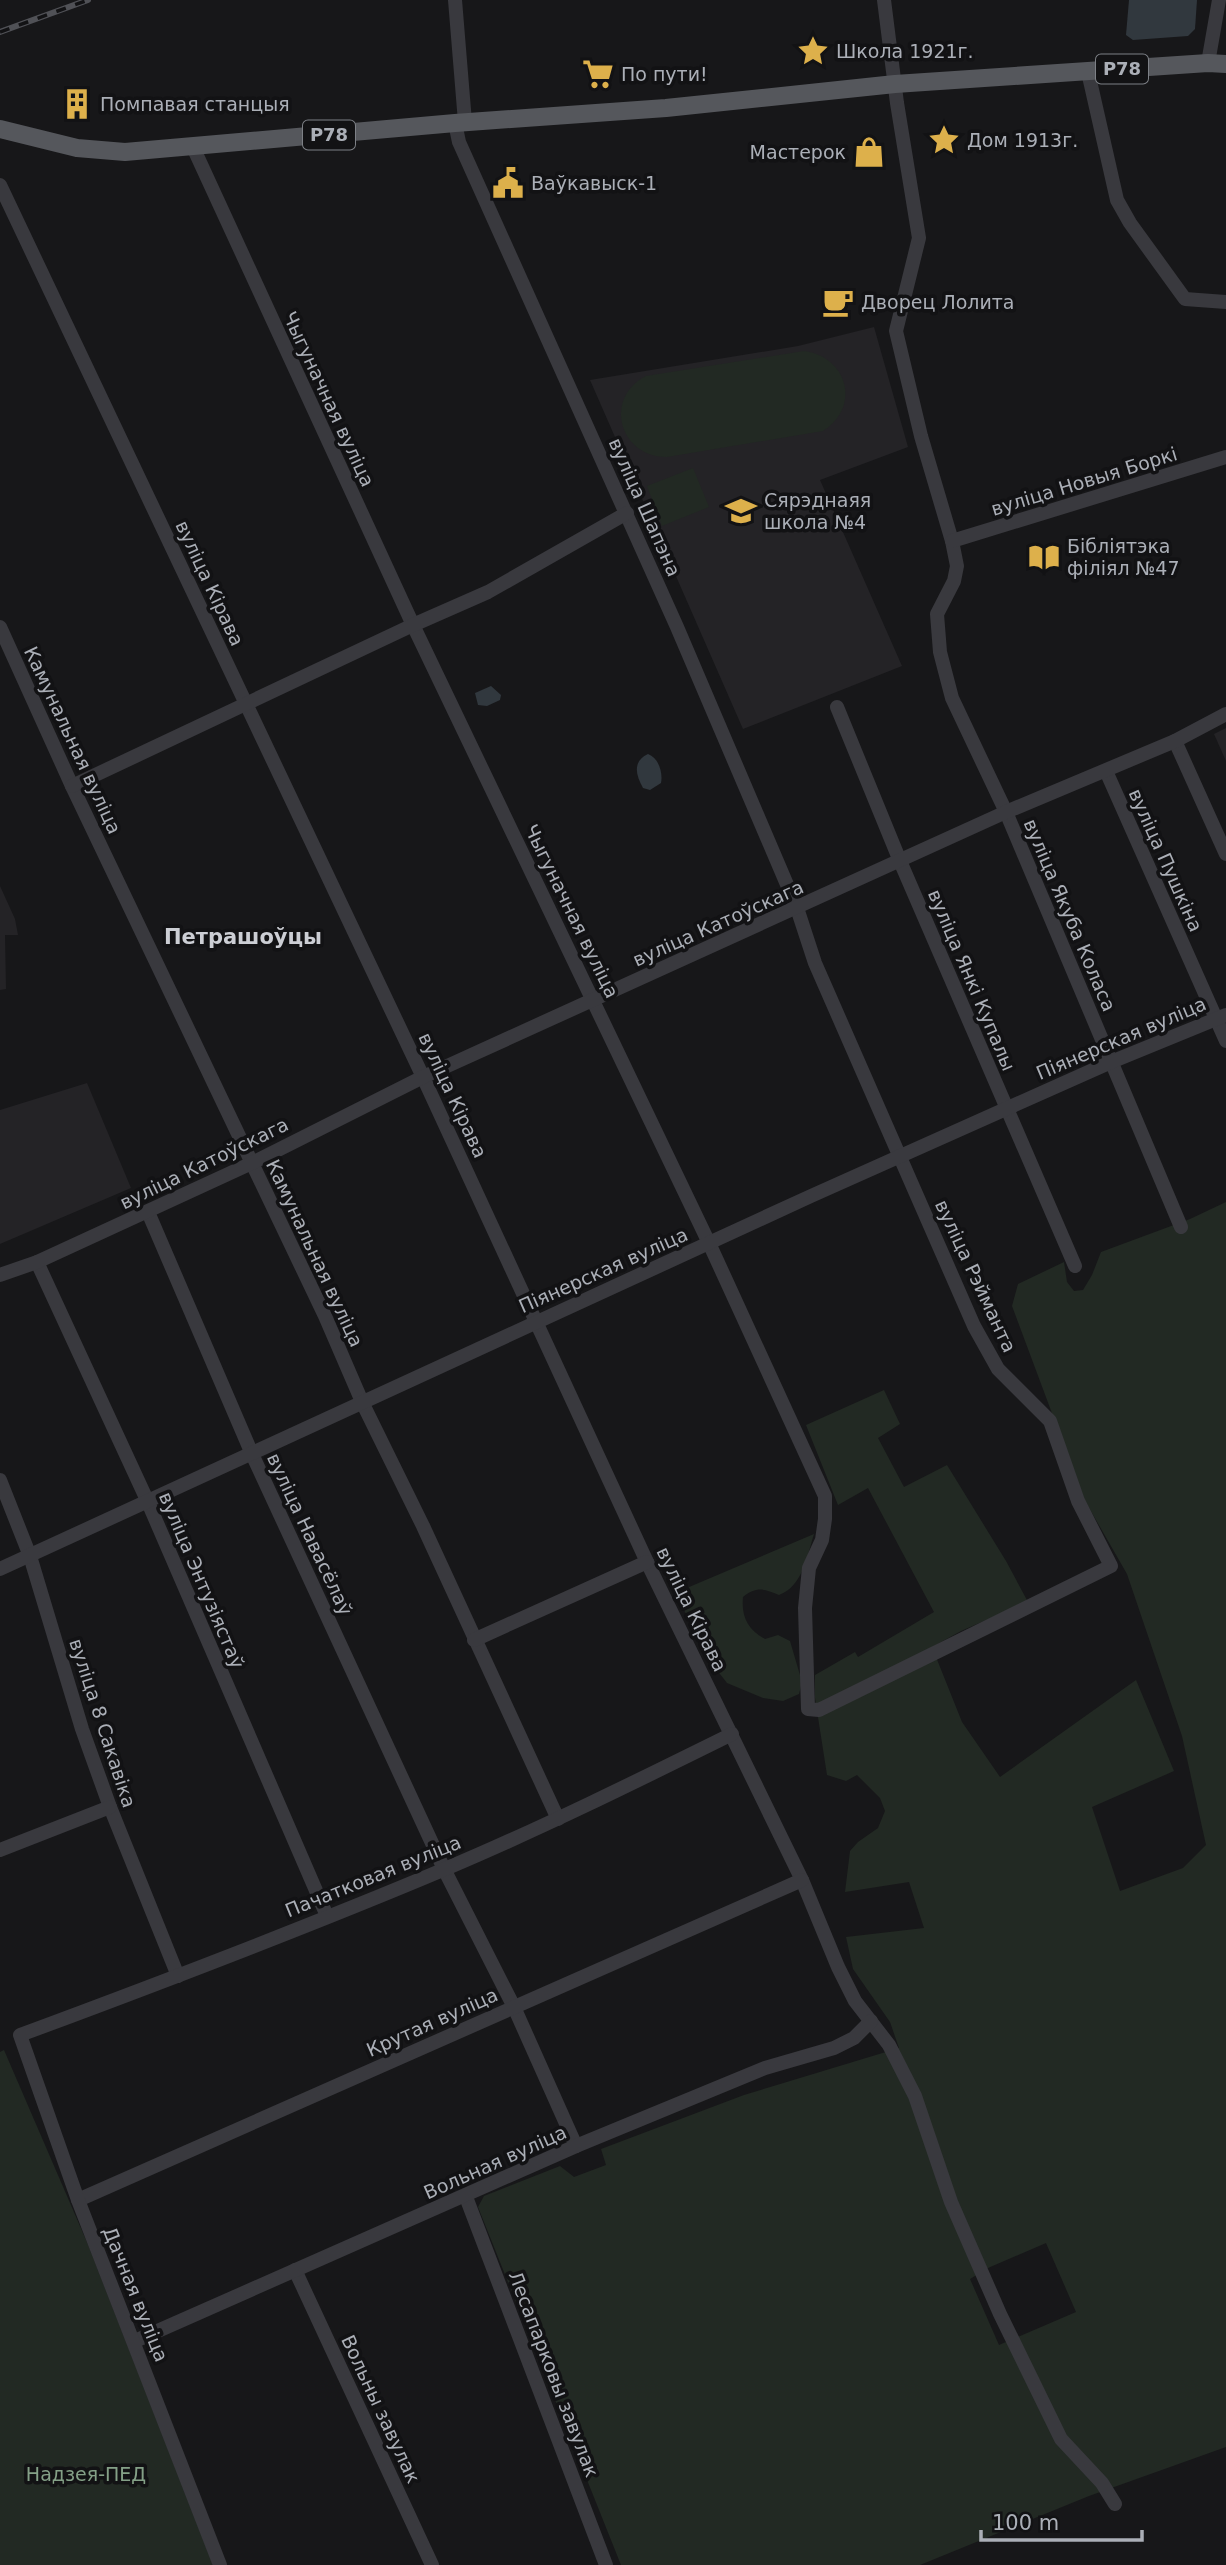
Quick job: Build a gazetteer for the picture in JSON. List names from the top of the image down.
{
  "streets": {
    "main road": ["Р78"],
    "street": [
      "Чыгуначная вуліца",
      "вуліца Новыя Боркі",
      "вуліца Шапэна",
      "вуліца Кірава",
      "Камунальная вуліца",
      "вуліца Пушкіна",
      "вуліца Якуба Коласа",
      "вуліца Катоўскага",
      "вуліца Янкі Купалы",
      "Піянерская вуліца",
      "вуліца Рэйманта",
      "вуліца Навасёлаў",
      "вуліца Энтузіястаў",
      "вуліца 8 Сакавіка",
      "Пачатковая вуліца",
      "Крутая вуліца",
      "Вольная вуліца",
      "Дачная вуліца",
      "Лесапарковы завулак",
      "Вольны завулак"
    ]
  },
  "crossings": [
    ["Р78", "Чыгуначная вуліца"],
    ["Р78", "вуліца Шапэна"],
    ["Чыгуначная вуліца", "вуліца Катоўскага"],
    ["Чыгуначная вуліца", "Піянерская вуліца"],
    ["Чыгуначная вуліца", "вуліца Рэйманта"],
    ["вуліца Новыя Боркі", "вуліца Якуба Коласа"],
    ["вуліца Шапэна", "вуліца Катоўскага"],
    ["вуліца Шапэна", "вуліца Рэйманта"],
    ["вуліца Кірава", "вуліца Катоўскага"],
    ["вуліца Кірава", "Піянерская вуліца"],
    ["вуліца Кірава", "Пачатковая вуліца"],
    ["вуліца Кірава", "Крутая вуліца"],
    ["вуліца Кірава", "Вольная вуліца"],
    ["Камунальная вуліца", "вуліца Катоўскага"],
    ["Камунальная вуліца", "Піянерская вуліца"],
    ["Камунальная вуліца", "Пачатковая вуліца"],
    ["вуліца Пушкіна", "вуліца Катоўскага"],
    ["вуліца Пушкіна", "Піянерская вуліца"],
    ["вуліца Якуба Коласа", "вуліца Катоўскага"],
    ["вуліца Якуба Коласа", "Піянерская вуліца"],
    ["вуліца Катоўскага", "вуліца Янкі Купалы"],
    ["вуліца Катоўскага", "вуліца Рэйманта"],
    ["вуліца Катоўскага", "вуліца Навасёлаў"],
    ["вуліца Катоўскага", "вуліца Энтузіястаў"],
    ["вуліца Янкі Купалы", "Піянерская вуліца"],
    ["Піянерская вуліца", "вуліца Рэйманта"],
    ["Піянерская вуліца", "вуліца Навасёлаў"],
    ["Піянерская вуліца", "вуліца Энтузіястаў"],
    ["Піянерская вуліца", "вуліца 8 Сакавіка"],
    ["вуліца Навасёлаў", "Пачатковая вуліца"],
    ["вуліца Навасёлаў", "Крутая вуліца"],
    ["вуліца Навасёлаў", "Вольная вуліца"],
    ["вуліца Энтузіястаў", "Пачатковая вуліца"],
    ["вуліца 8 Сакавіка", "Пачатковая вуліца"],
    ["Пачатковая вуліца", "Дачная вуліца"],
    ["Крутая вуліца", "Дачная вуліца"],
    ["Вольная вуліца", "Дачная вуліца"],
    ["Вольная вуліца", "Лесапарковы завулак"],
    ["Вольная вуліца", "Вольны завулак"]
  ],
  "districts": ["Петрашоўцы"],
  "parks": ["Надзея-ПЕД"],
  "places": {
    "place": ["Школа 1921г.", "Дом 1913г."],
    "supermarket": ["По пути!"],
    "building": ["Помпавая станцыя"],
    "shop": ["Мастерок"],
    "public building": ["Ваўкавыск-1"],
    "cafe": ["Дворец Лолита"],
    "school or university": ["Сярэднаяя школа №4"],
    "library": ["Бібліятэка філіял №47"]
  },
  "scale_bar": "100 m"
}
